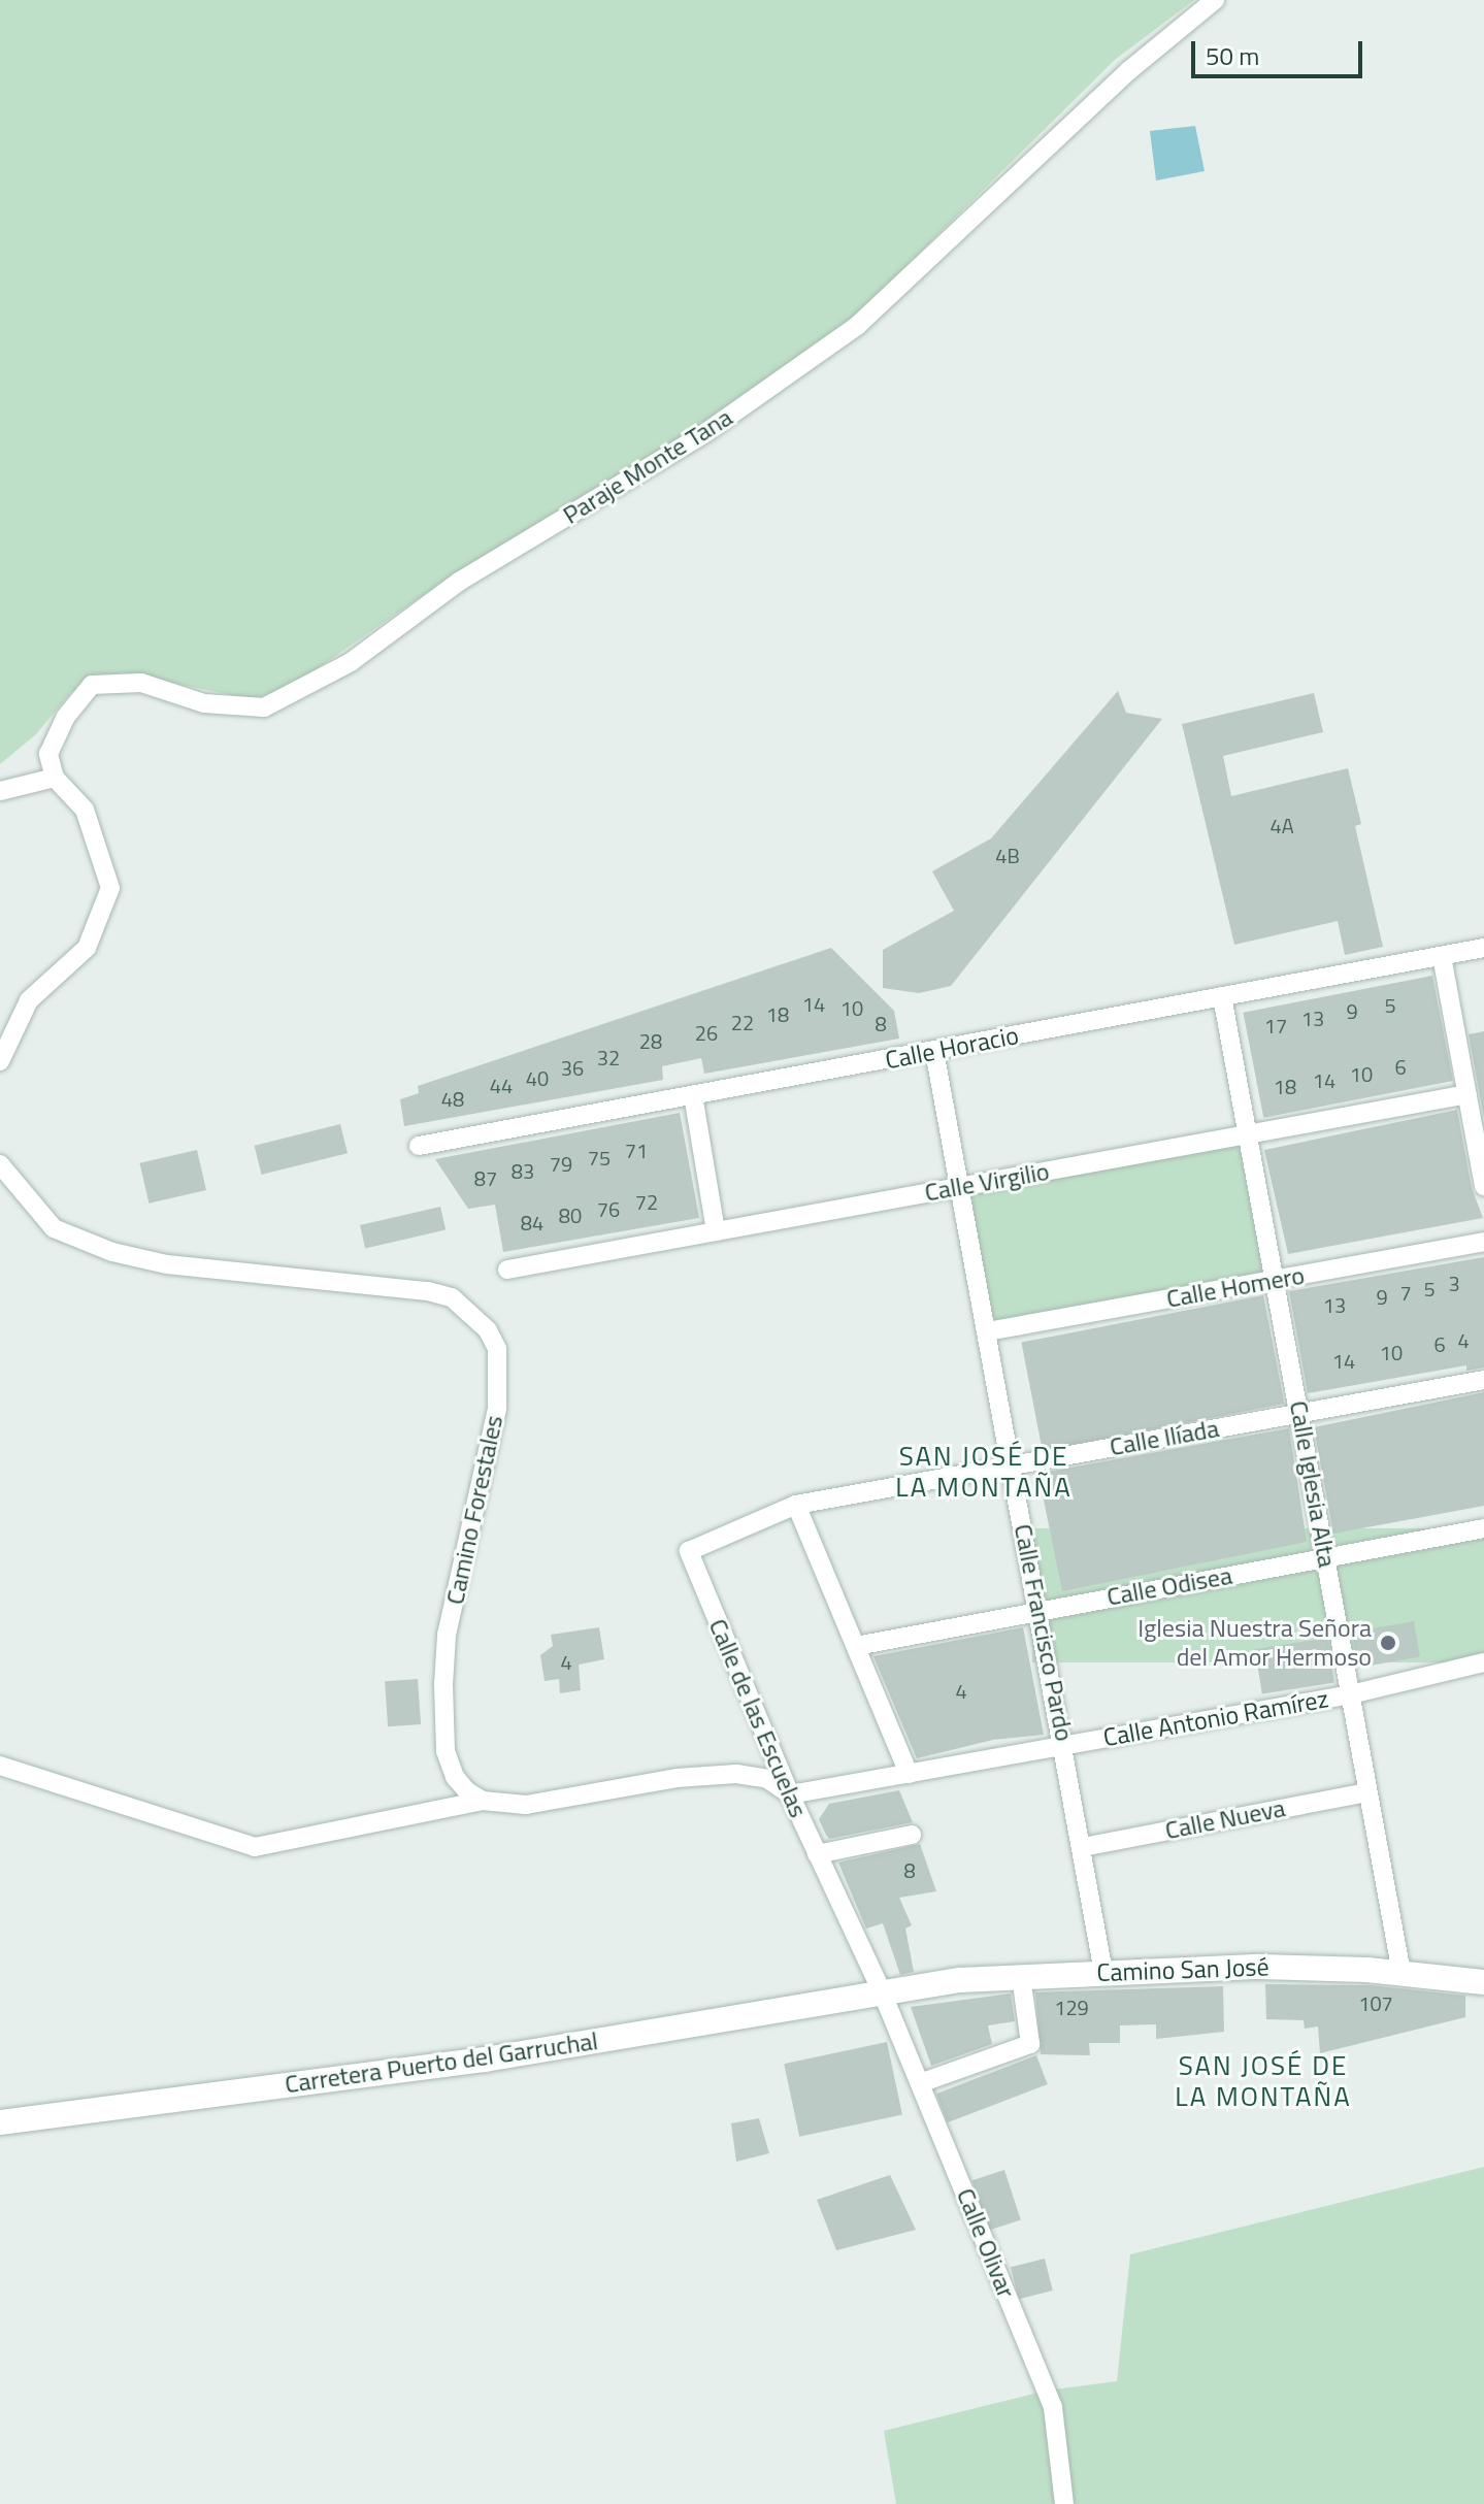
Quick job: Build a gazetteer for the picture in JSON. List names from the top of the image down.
{
  "streets": {
    "main road": ["Camino San José", "Carretera Puerto del Garruchal"],
    "street": [
      "Paraje Monte Tana",
      "Calle Horacio",
      "Calle Virgilio",
      "Calle Homero",
      "Calle Ilíada",
      "Calle Iglesia Alta",
      "Camino Forestales",
      "Calle Odisea",
      "Calle Francisco Pardo",
      "Calle de las Escuelas",
      "Calle Antonio Ramírez",
      "Calle Nueva",
      "Calle Olivar"
    ]
  },
  "crossings": [
    ["Calle Horacio", "Calle Iglesia Alta"],
    ["Calle Horacio", "Calle Francisco Pardo"],
    ["Calle Virgilio", "Calle Iglesia Alta"],
    ["Calle Virgilio", "Calle Francisco Pardo"],
    ["Calle Homero", "Calle Iglesia Alta"],
    ["Calle Homero", "Calle Francisco Pardo"],
    ["Calle Ilíada", "Calle Iglesia Alta"],
    ["Calle Ilíada", "Calle Francisco Pardo"],
    ["Calle Ilíada", "Calle de las Escuelas"],
    ["Calle Iglesia Alta", "Calle Odisea"],
    ["Calle Iglesia Alta", "Calle Antonio Ramírez"],
    ["Calle Iglesia Alta", "Calle Nueva"],
    ["Calle Iglesia Alta", "Camino San José"],
    ["Calle Odisea", "Calle Francisco Pardo"],
    ["Calle Francisco Pardo", "Calle Antonio Ramírez"],
    ["Calle Francisco Pardo", "Calle Nueva"],
    ["Calle Francisco Pardo", "Camino San José"],
    ["Calle de las Escuelas", "Calle Antonio Ramírez"],
    ["Calle de las Escuelas", "Camino San José"],
    ["Calle de las Escuelas", "Carretera Puerto del Garruchal"],
    ["Calle de las Escuelas", "Calle Olivar"],
    ["Camino San José", "Carretera Puerto del Garruchal"],
    ["Camino San José", "Calle Olivar"],
    ["Carretera Puerto del Garruchal", "Calle Olivar"]
  ],
  "districts": ["SAN JOSÉ DE LA MONTAÑA", "SAN JOSÉ DE LA MONTAÑA"],
  "places": ["Iglesia Nuestra Señora del Amor Hermoso"],
  "house_numbers": [
    "4A",
    "4B",
    "14",
    "5",
    "10",
    "9",
    "18",
    "13",
    "22",
    "8",
    "17",
    "26",
    "28",
    "32",
    "6",
    "36",
    "10",
    "40",
    "14",
    "44",
    "18",
    "48",
    "71",
    "75",
    "79",
    "83",
    "87",
    "72",
    "76",
    "80",
    "84",
    "3",
    "5",
    "7",
    "9",
    "13",
    "4",
    "6",
    "10",
    "14",
    "4",
    "4",
    "8",
    "107",
    "129"
  ],
  "scale_bar": "50 m"
}
